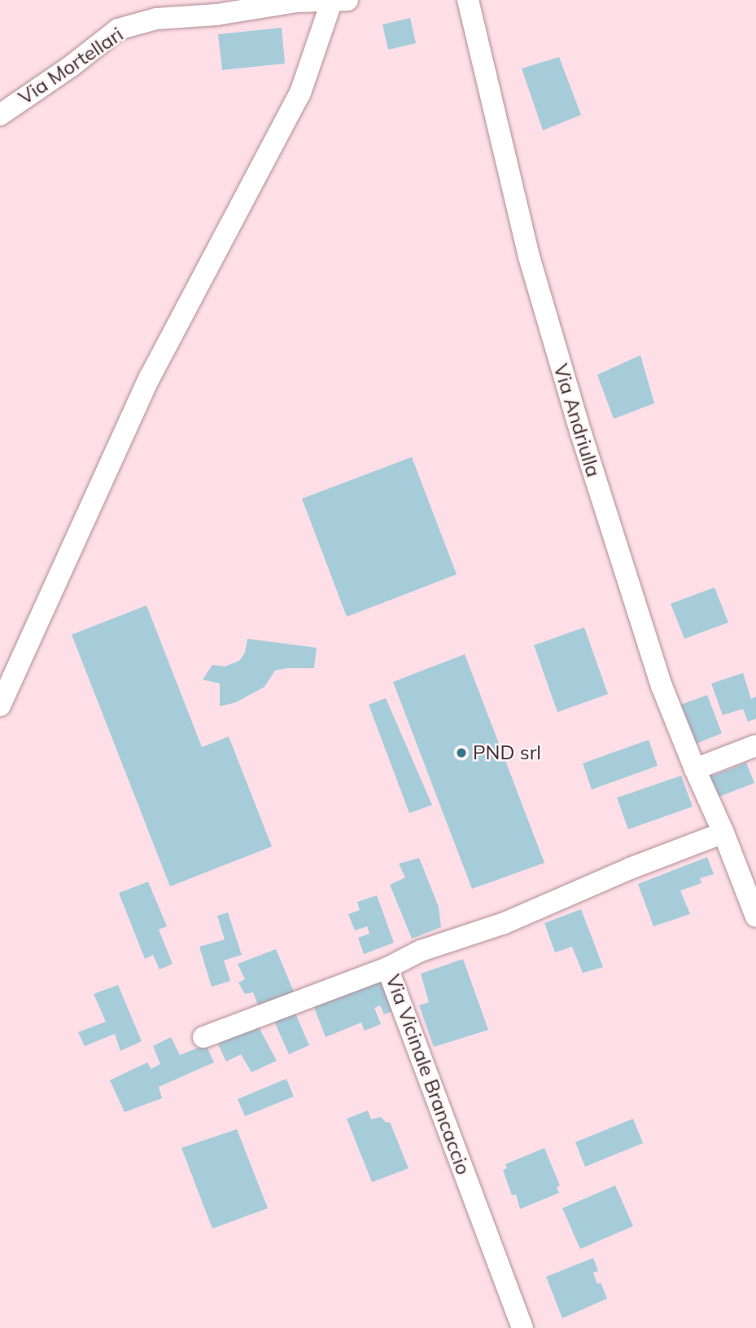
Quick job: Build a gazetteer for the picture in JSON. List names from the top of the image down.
{
  "streets": {
    "street": ["Via Mortellari", "Via Andriulla", "Via Vicinale Brancaccio"]
  },
  "places": ["PND srl"]
}
